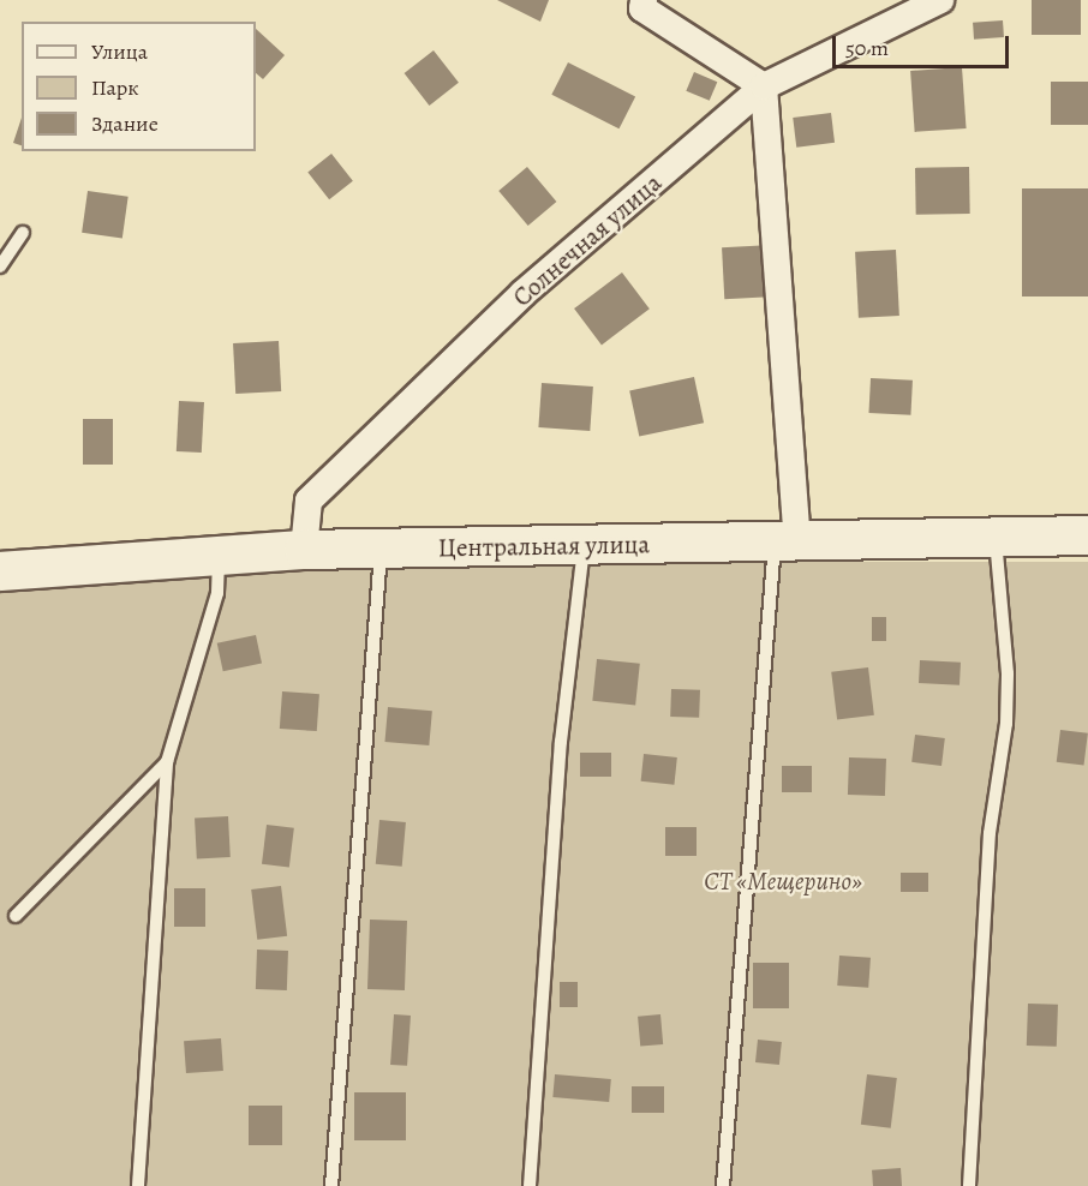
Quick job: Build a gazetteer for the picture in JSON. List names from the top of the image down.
{
  "streets": {
    "street": ["Солнечная улица", "Центральная улица"]
  },
  "crossings": [
    ["Солнечная улица", "Центральная улица"]
  ],
  "parks": ["СТ «Мещерино»"],
  "legend": ["Улица", "Парк", "Здание"],
  "scale_bar": "50 m"
}
